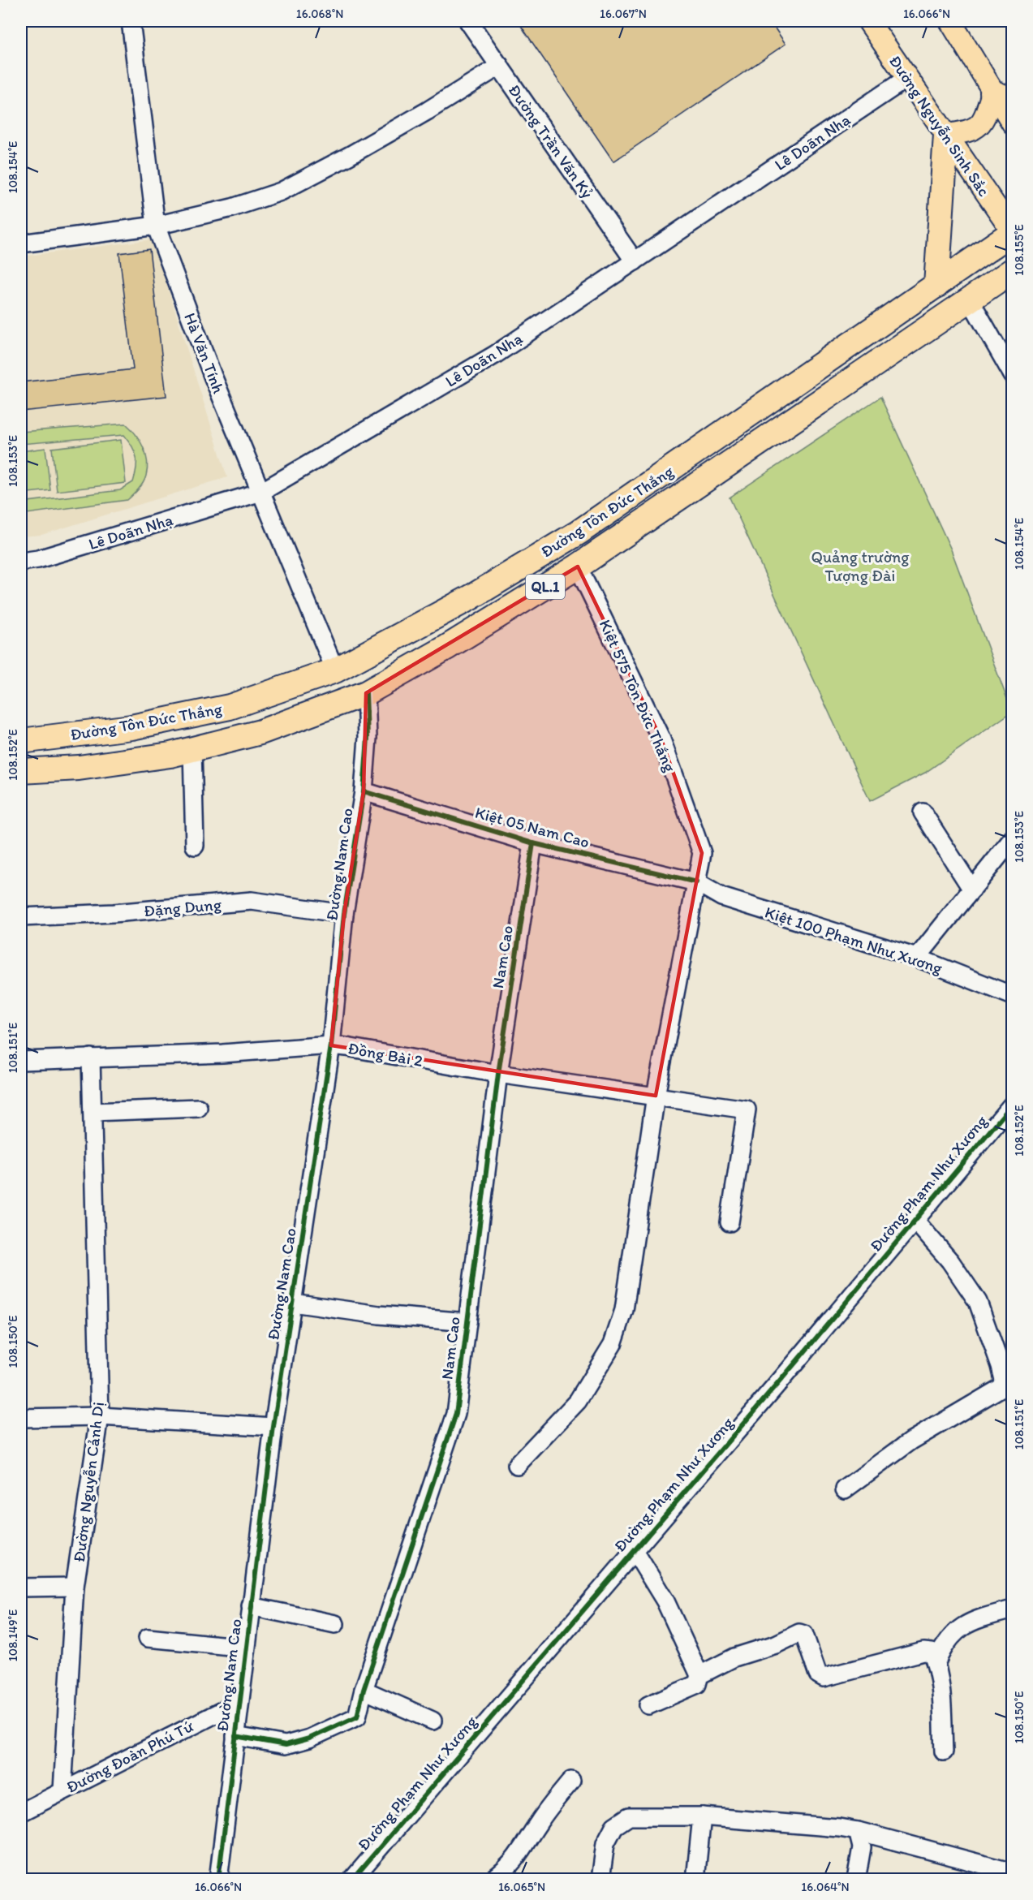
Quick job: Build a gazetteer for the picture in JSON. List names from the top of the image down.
{
  "streets": {
    "highway": ["Đường Tôn Đức Thắng", "QL.1"],
    "main road": ["Đường Nguyễn Sinh Sắc"],
    "street": [
      "Đường Trần Văn Kỷ",
      "Lê Doãn Nhạ",
      "Hà Văn Tính",
      "Kiệt 575 Tôn Đức Thắng",
      "Kiệt 05 Nam Cao",
      "Đường Nam Cao",
      "Đặng Dung",
      "Kiệt 100 Phạm Như Xương",
      "Nam Cao",
      "Đồng Bài 2",
      "Đường Phạm Như Xương",
      "Đường Nguyễn Cảnh Dị",
      "Đường Đoàn Phú Tứ"
    ]
  },
  "crossings": [
    ["Đường Nguyễn Sinh Sắc", "Lê Doãn Nhạ"],
    ["Đường Nguyễn Sinh Sắc", "Đường Tôn Đức Thắng"],
    ["Đường Trần Văn Kỷ", "Lê Doãn Nhạ"],
    ["Lê Doãn Nhạ", "Hà Văn Tính"],
    ["Hà Văn Tính", "Đường Tôn Đức Thắng"],
    ["Đường Tôn Đức Thắng", "Kiệt 575 Tôn Đức Thắng"],
    ["Đường Tôn Đức Thắng", "Đường Nam Cao"],
    ["Kiệt 575 Tôn Đức Thắng", "Kiệt 05 Nam Cao"],
    ["Kiệt 575 Tôn Đức Thắng", "Kiệt 100 Phạm Như Xương"],
    ["Kiệt 575 Tôn Đức Thắng", "Đồng Bài 2"],
    ["Kiệt 05 Nam Cao", "Đường Nam Cao"],
    ["Kiệt 05 Nam Cao", "Kiệt 100 Phạm Như Xương"],
    ["Kiệt 05 Nam Cao", "Nam Cao"],
    ["Đường Nam Cao", "Đặng Dung"],
    ["Đường Nam Cao", "Nam Cao"],
    ["Đường Nam Cao", "Đồng Bài 2"],
    ["Đường Nam Cao", "Đường Đoàn Phú Tứ"],
    ["Nam Cao", "Đồng Bài 2"],
    ["Đồng Bài 2", "Đường Nguyễn Cảnh Dị"],
    ["Đường Nguyễn Cảnh Dị", "Đường Đoàn Phú Tứ"]
  ],
  "parks": ["Quảng trường Tượng Đài"],
  "coordinates": [
    "16.068°N",
    "16.067°N",
    "16.066°N",
    "108.154°E",
    "108.155°E",
    "108.153°E",
    "108.152°E",
    "108.151°E",
    "108.150°E",
    "108.149°E",
    "16.065°N",
    "16.064°N"
  ]
}
